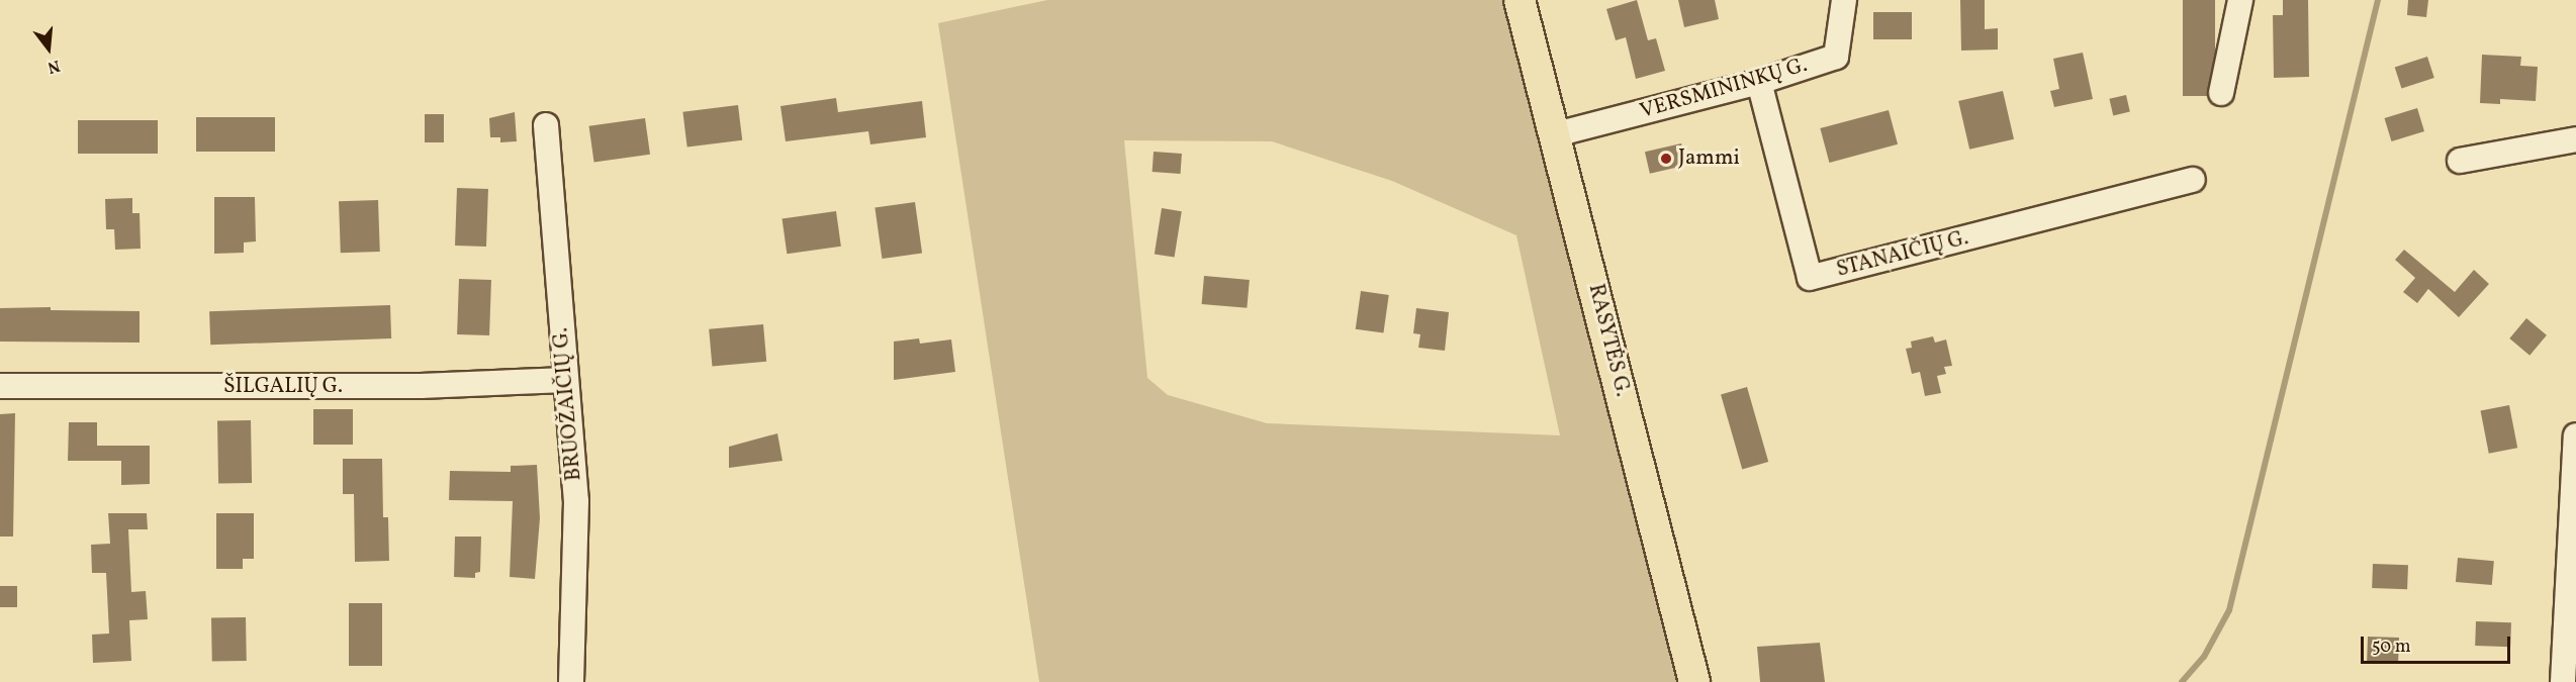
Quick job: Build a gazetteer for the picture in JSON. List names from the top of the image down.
{
  "streets": {
    "main road": ["RASYTĖS G."],
    "street": [
      "VERSMININKŲ G.",
      "STANAIČIŲ G.",
      "ŠILGALIŲ G.",
      "BRUOŽAIČIŲ G."
    ]
  },
  "crossings": [
    ["VERSMININKŲ G.", "STANAIČIŲ G."],
    ["VERSMININKŲ G.", "RASYTĖS G."],
    ["ŠILGALIŲ G.", "BRUOŽAIČIŲ G."]
  ],
  "places": ["Jammi"],
  "scale_bar": "50 m",
  "north": "bottom"
}
